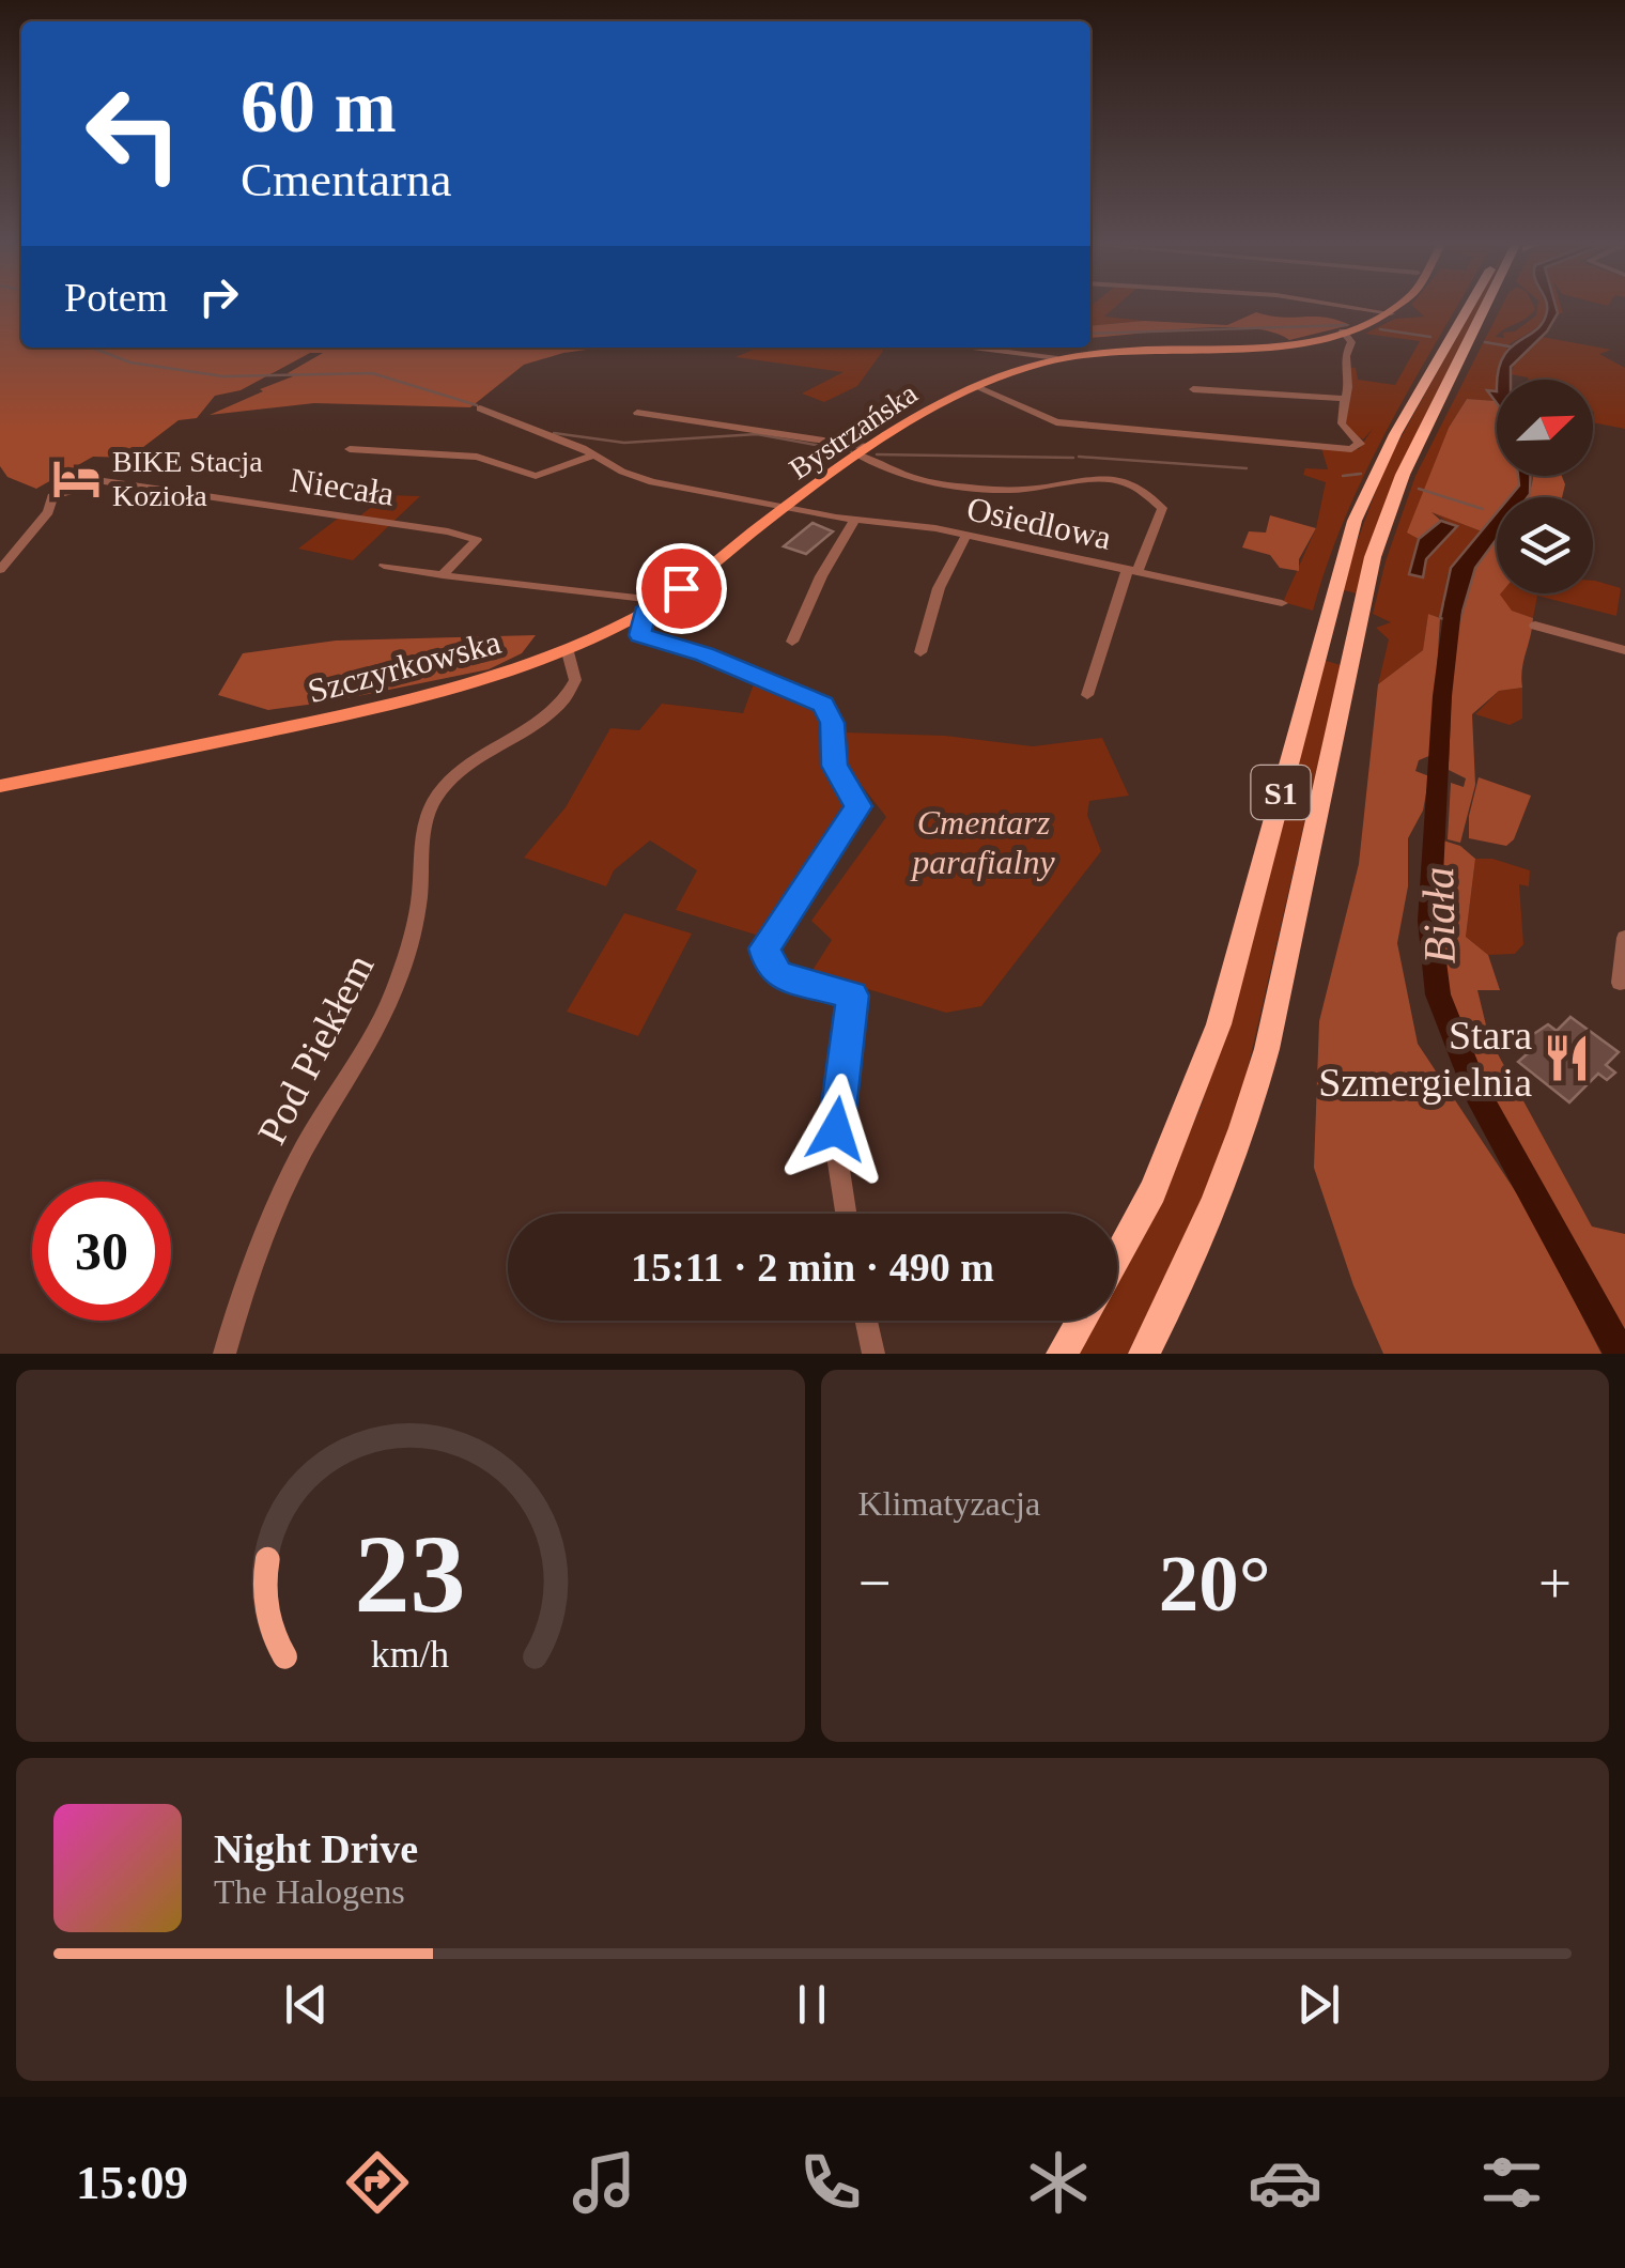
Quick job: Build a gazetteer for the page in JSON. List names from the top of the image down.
{
  "streets": {
    "highway": ["S1"],
    "main road": ["Bystrzańska", "Szczyrkowska"],
    "street": ["Niecała", "Osiedlowa", "Pod Piekłem"]
  },
  "crossings": [
    ["Bystrzańska", "Osiedlowa"],
    ["Bystrzańska", "Szczyrkowska"],
    ["Osiedlowa", "Szczyrkowska"],
    ["Szczyrkowska", "Pod Piekłem"]
  ],
  "water": ["Biała"],
  "parks": ["Cmentarz parafialny"],
  "places": {
    "hotel": ["BIKE Stacja Kozioła"],
    "restaurant": ["Stara Szmergielnia"]
  },
  "north": "top right",
  "page": {
    "turn": ["60 m", "Cmentarna"],
    "then": "Potem",
    "limit": "30",
    "trip": "15:11 · 2 min · 490 m",
    "tile": "Klimatyzacja",
    "heat": ["−", "20°", "+"],
    "song": ["Night Drive", "The Halogens"],
    "tabs": "15:09",
    "gauge": ["23", "km/h"]
  }
}
